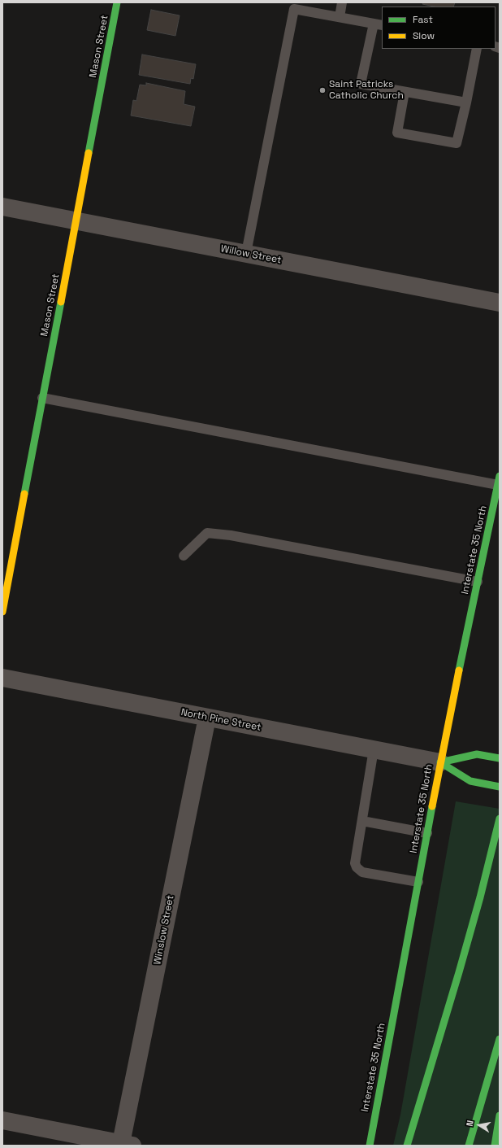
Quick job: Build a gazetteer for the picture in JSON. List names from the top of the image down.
{
  "streets": {
    "main road": ["Mason Street", "Interstate 35 North", "North Pine Street"],
    "street": ["Willow Street", "Winslow Street"]
  },
  "crossings": [
    ["Mason Street", "Willow Street"],
    ["Interstate 35 North", "North Pine Street"],
    ["North Pine Street", "Winslow Street"]
  ],
  "places": ["Saint Patricks Catholic Church"],
  "legend": ["Fast", "Slow"],
  "north": "left"
}
